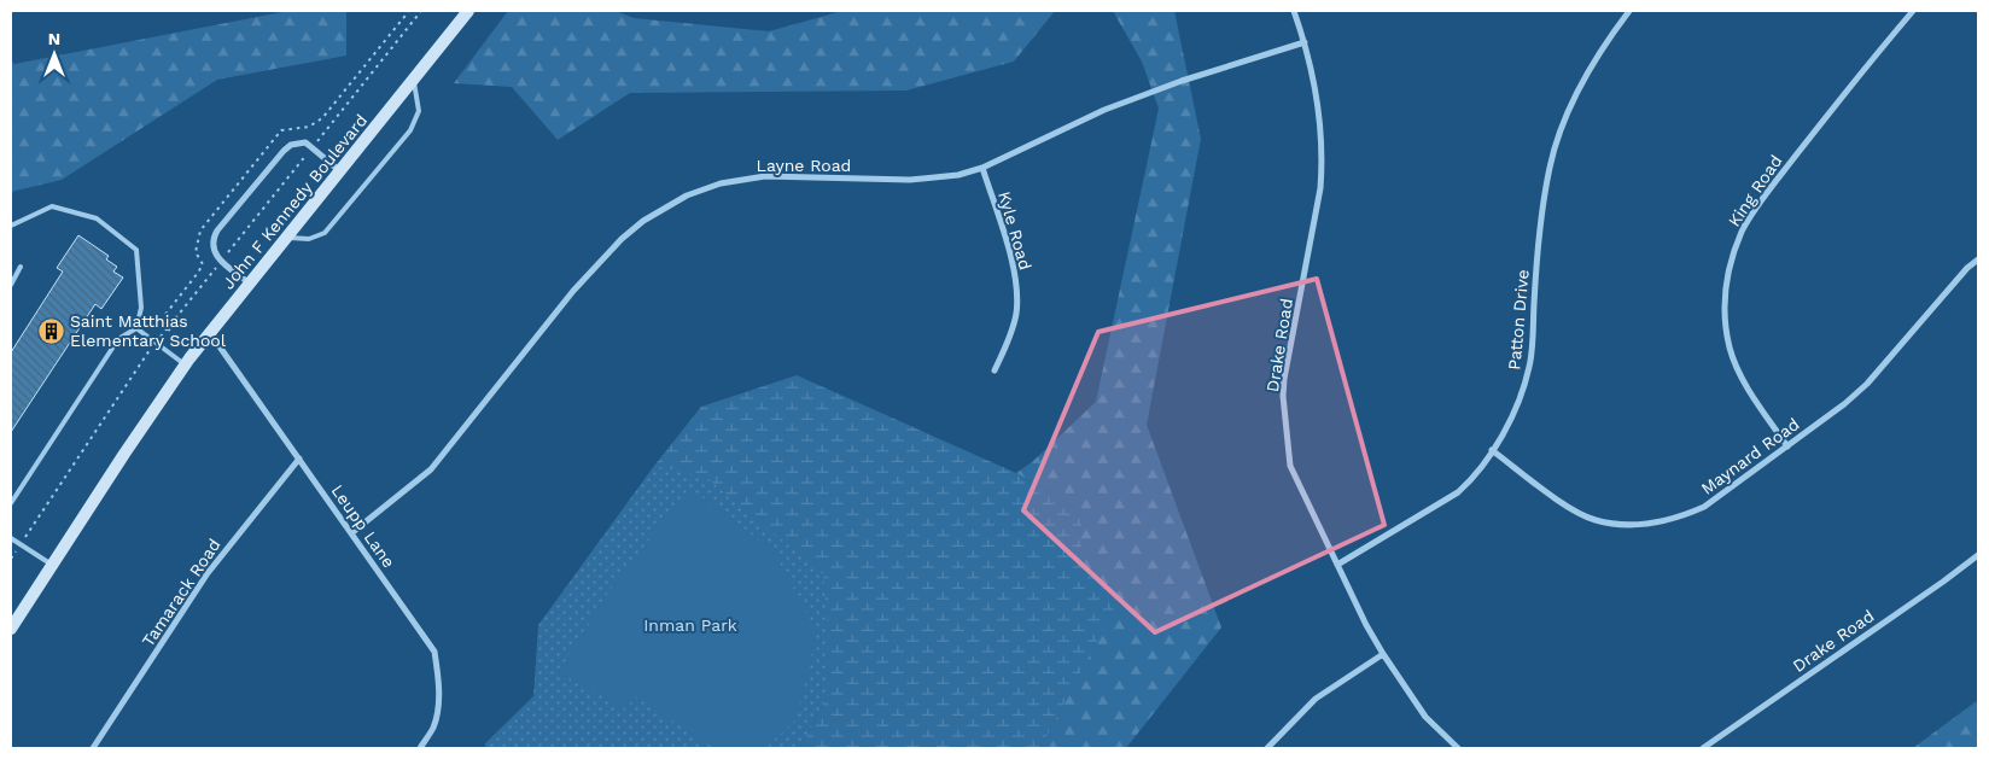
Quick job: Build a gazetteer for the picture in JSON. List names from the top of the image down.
{
  "streets": {
    "street": [
      "Layne Road",
      "King Road",
      "John F Kennedy Boulevard",
      "Kyle Road",
      "Patton Drive",
      "Drake Road",
      "Maynard Road",
      "Leupp Lane",
      "Tamarack Road"
    ]
  },
  "crossings": [
    ["Layne Road", "Kyle Road"],
    ["Layne Road", "Drake Road"],
    ["Layne Road", "Leupp Lane"],
    ["King Road", "Maynard Road"],
    ["John F Kennedy Boulevard", "Leupp Lane"],
    ["Patton Drive", "Drake Road"],
    ["Patton Drive", "Maynard Road"],
    ["Leupp Lane", "Tamarack Road"]
  ],
  "parks": ["Inman Park"],
  "places": {
    "building": ["Saint Matthias Elementary School"]
  },
  "north": "top"
}
